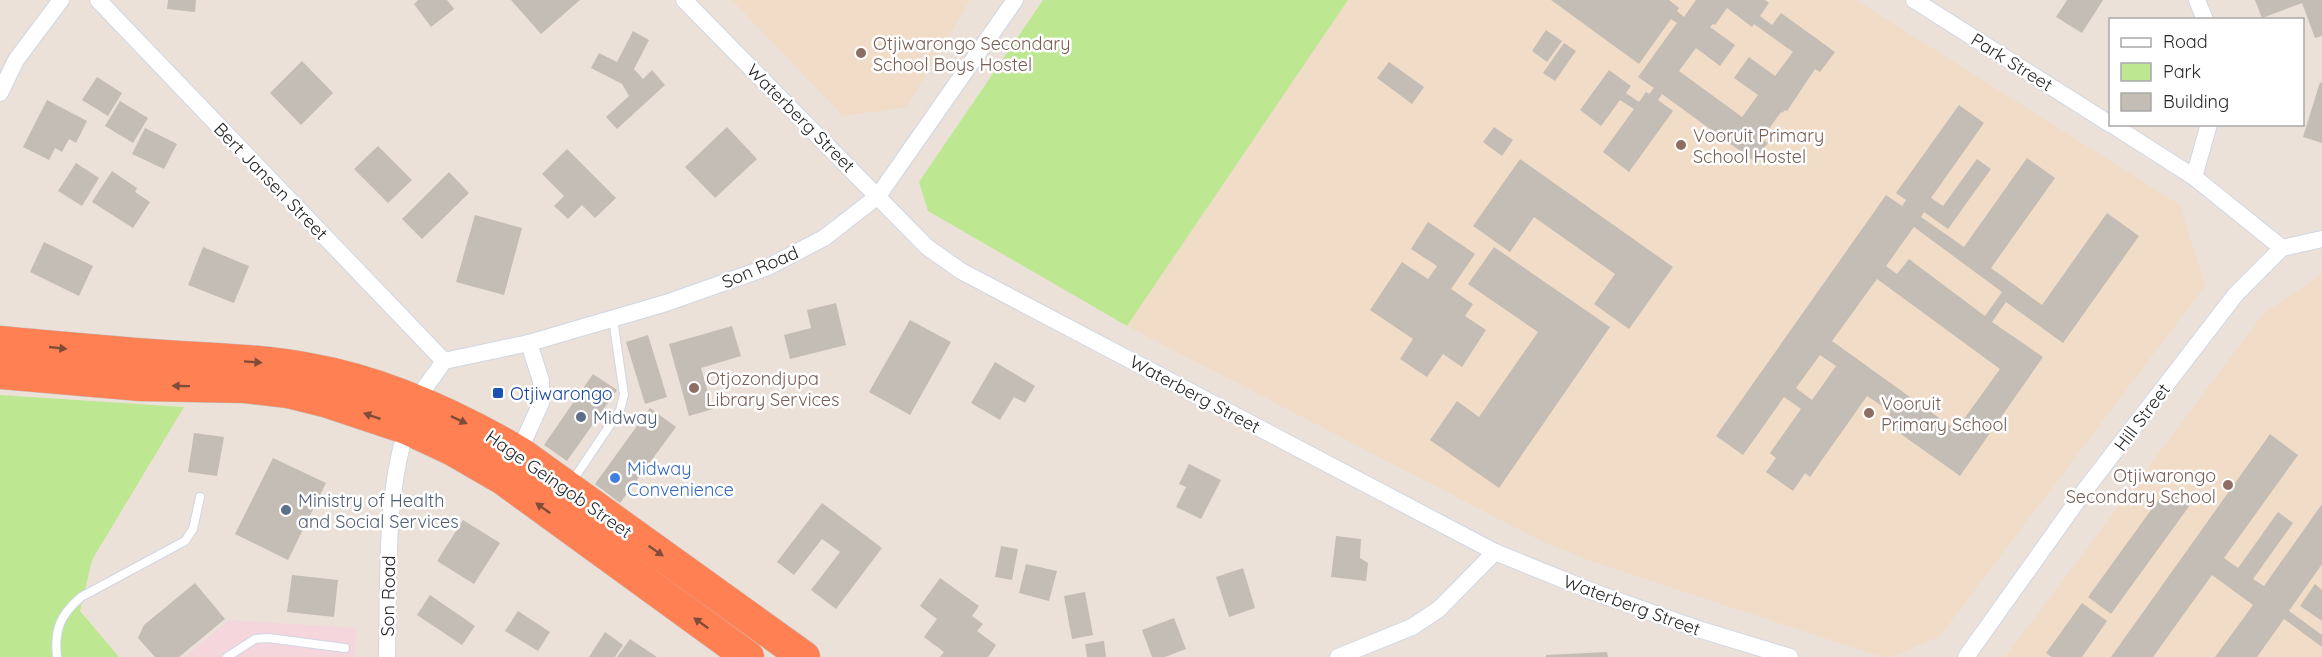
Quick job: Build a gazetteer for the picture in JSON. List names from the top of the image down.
{
  "streets": {
    "highway": ["Hage Geingob Street"],
    "street": [
      "Park Street",
      "Waterberg Street",
      "Bert Jansen Street",
      "Son Road",
      "Hill Street"
    ]
  },
  "crossings": [
    ["Park Street", "Hill Street"],
    ["Waterberg Street", "Son Road"],
    ["Bert Jansen Street", "Son Road"],
    ["Son Road", "Hage Geingob Street"]
  ],
  "places": {
    "other": [
      "Otjiwarongo Secondary School Boys Hostel",
      "Vooruit Primary School Hostel",
      "Otjozondjupa Library Services",
      "Vooruit Primary School",
      "Midway",
      "Midway Convenience",
      "Otjiwarongo Secondary School",
      "Ministry of Health and Social Services"
    ],
    "transit": ["Otjiwarongo"]
  },
  "legend": ["Road", "Park", "Building"]
}
